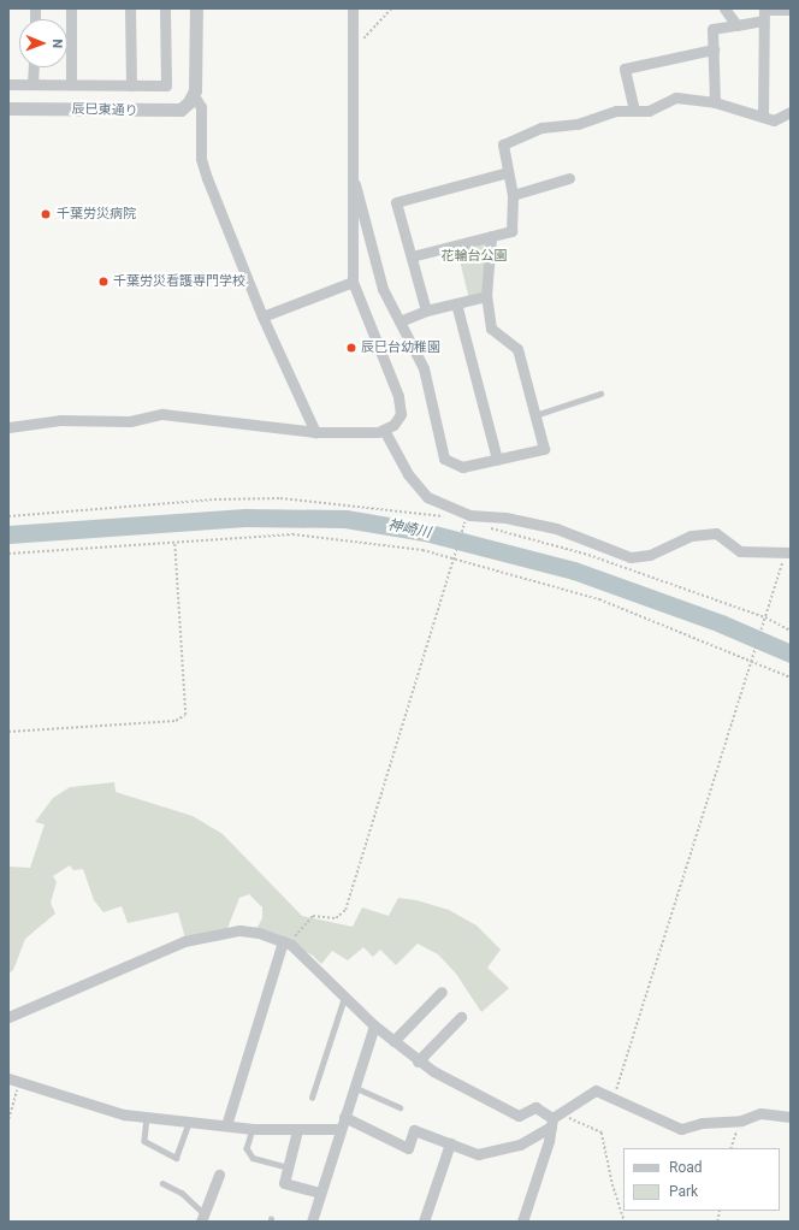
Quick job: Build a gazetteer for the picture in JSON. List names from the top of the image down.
{
  "streets": {
    "street": ["辰巳東通り"]
  },
  "water": ["神崎川"],
  "parks": ["花輪台公園"],
  "places": ["千葉労災病院", "千葉労災看護専門学校", "辰巳台幼稚園"],
  "legend": ["Road", "Park"],
  "north": "right"
}
